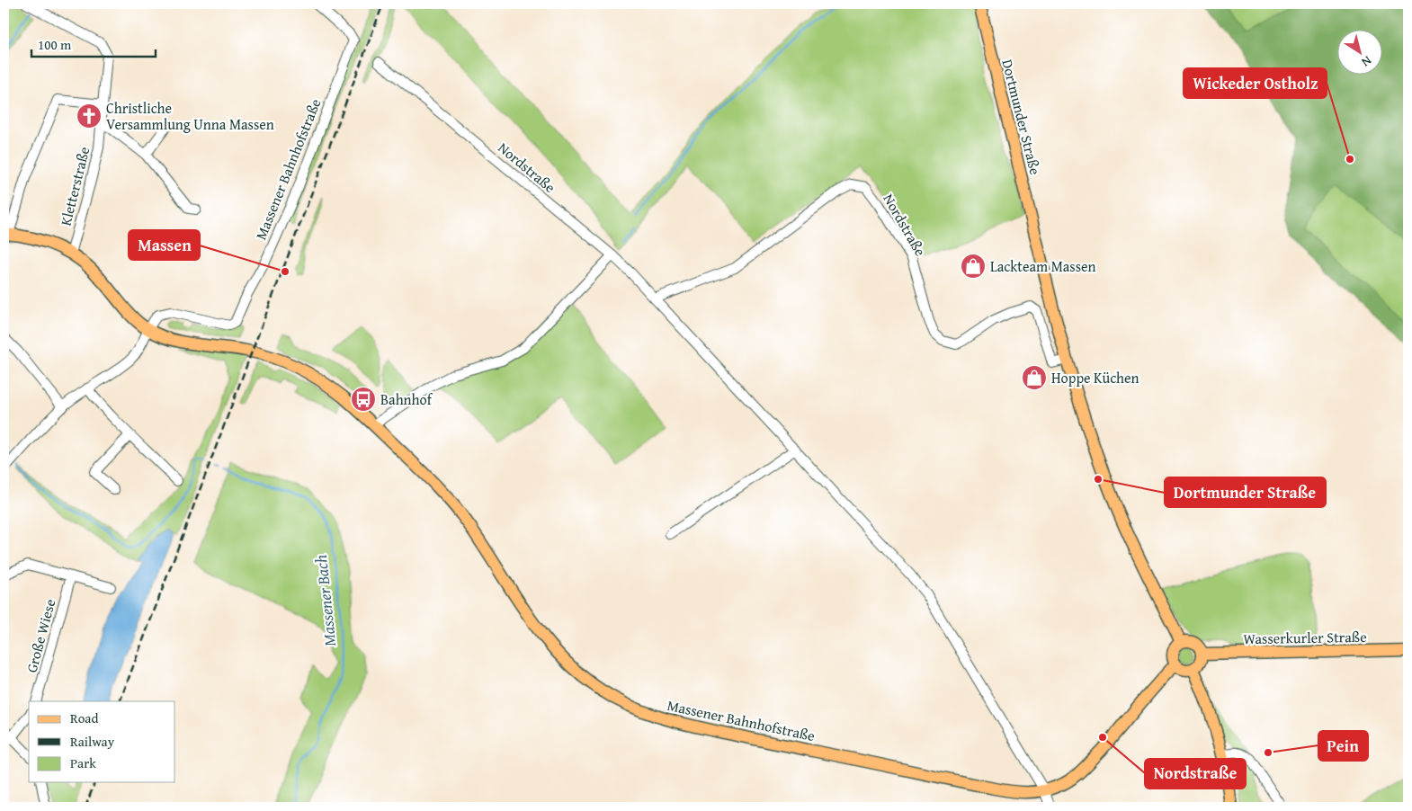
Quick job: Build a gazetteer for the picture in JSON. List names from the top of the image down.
{
  "streets": {
    "main road": ["Dortmunder Straße", "Massener Bahnhofstraße", "Wasserkurler Straße"],
    "street": ["Nordstraße", "Kletterstraße", "Große Wiese"]
  },
  "crossings": [
    ["Dortmunder Straße", "Nordstraße"],
    ["Dortmunder Straße", "Massener Bahnhofstraße"],
    ["Dortmunder Straße", "Wasserkurler Straße"],
    ["Nordstraße", "Massener Bahnhofstraße"],
    ["Massener Bahnhofstraße", "Kletterstraße"],
    ["Massener Bahnhofstraße", "Wasserkurler Straße"]
  ],
  "water": ["Massener Bach"],
  "places": {
    "church": ["Christliche Versammlung Unna Massen"],
    "other": [
      "Wickeder Ostholz",
      "Massen",
      "Dortmunder Straße",
      "Nordstraße",
      "Pein"
    ],
    "shop": ["Lackteam Massen", "Hoppe Küchen"],
    "bus stop": ["Bahnhof"]
  },
  "legend": ["Road", "Railway", "Park"],
  "scale_bar": "100 m",
  "north": "bottom right"
}
